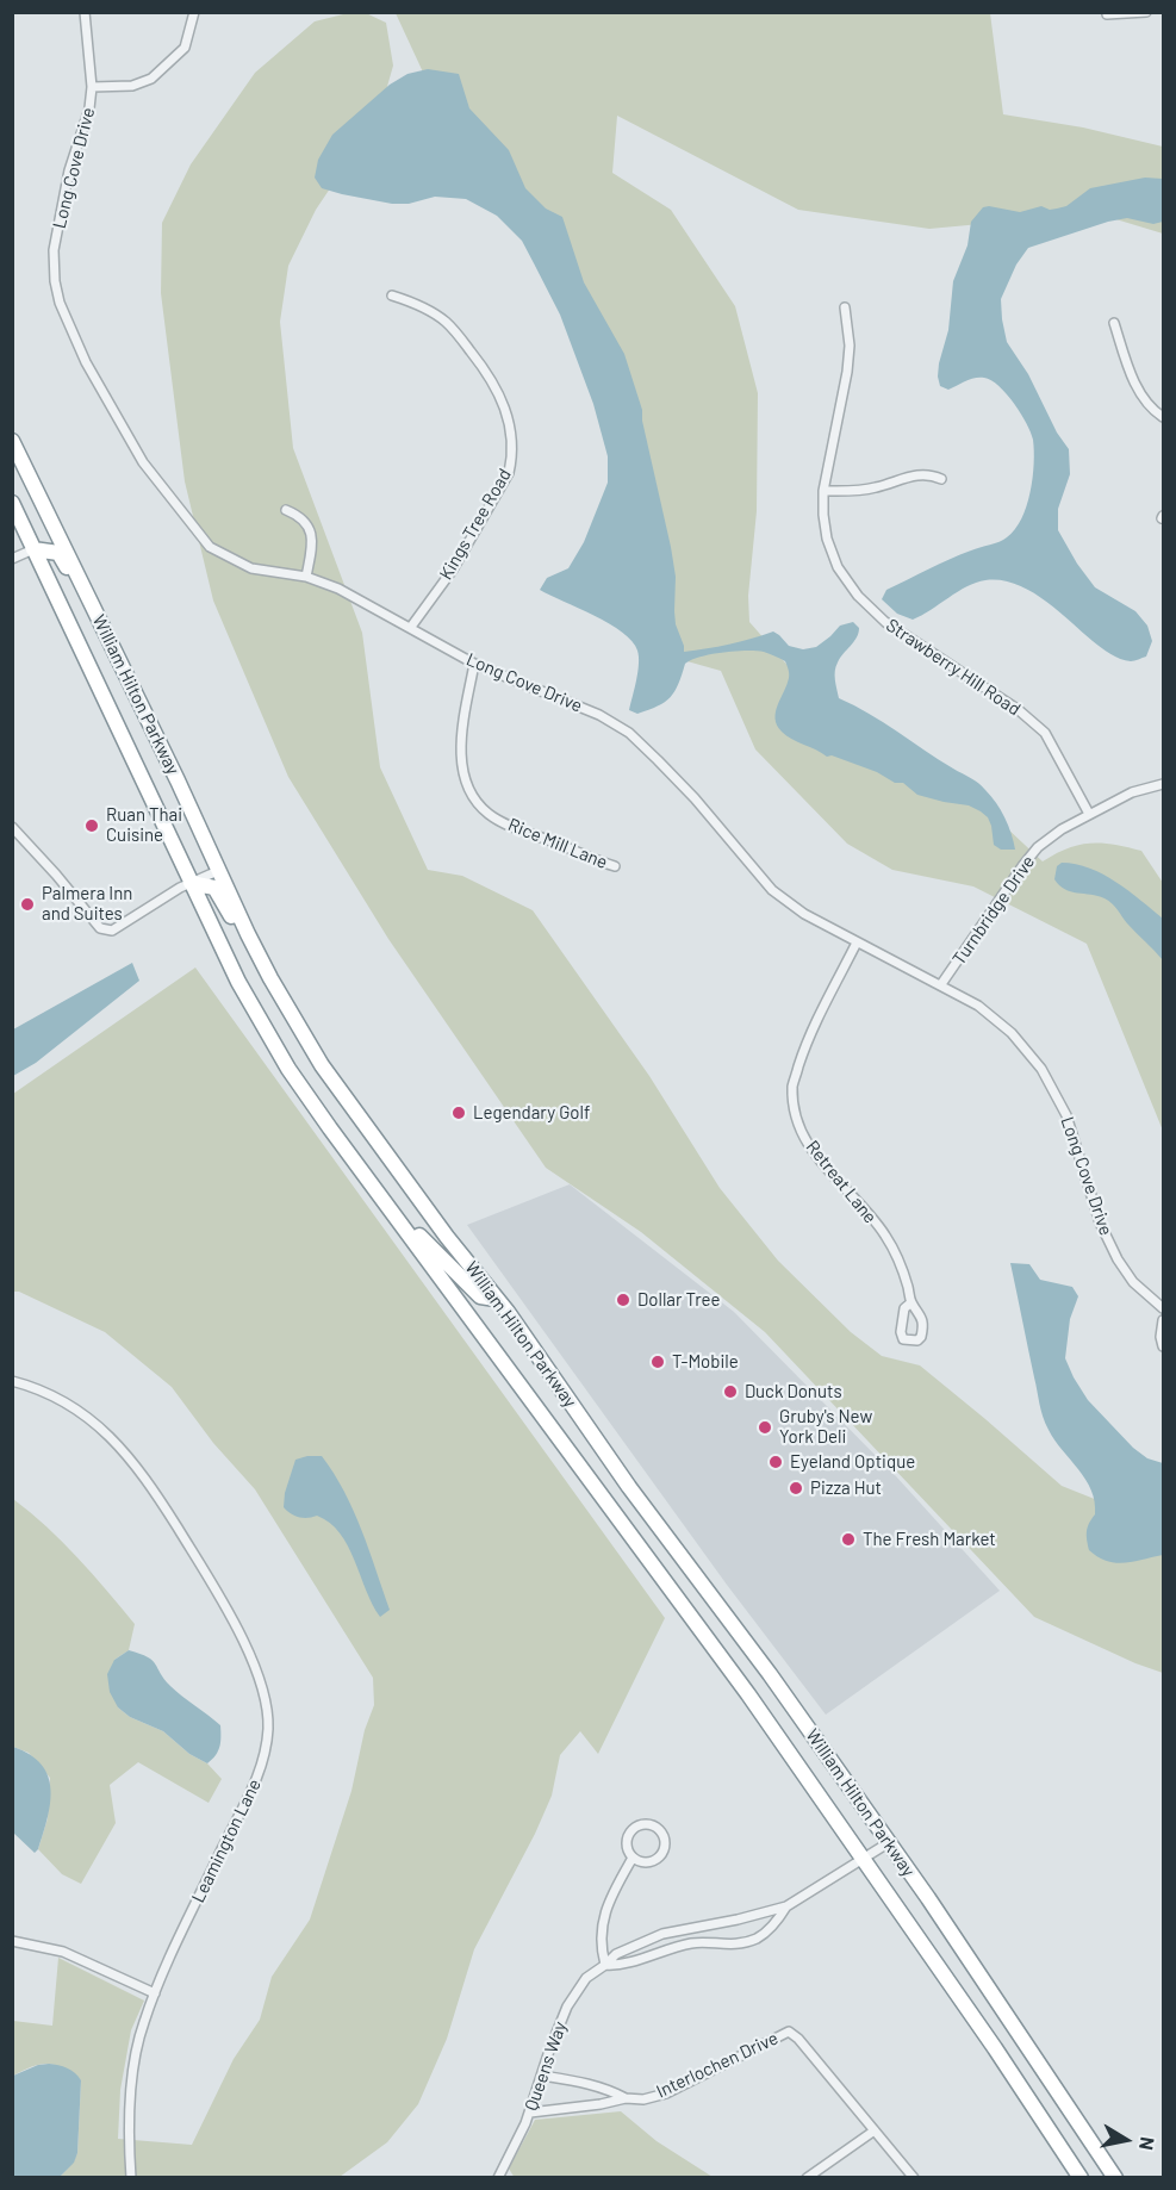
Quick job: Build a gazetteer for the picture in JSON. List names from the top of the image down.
{
  "streets": {
    "highway": ["William Hilton Parkway"],
    "street": [
      "Long Cove Drive",
      "Kings Tree Road",
      "Strawberry Hill Road",
      "Rice Mill Lane",
      "Turnbridge Drive",
      "Retreat Lane",
      "Leamington Lane",
      "Interlochen Drive",
      "Queens Way"
    ]
  },
  "crossings": [
    ["Long Cove Drive", "Kings Tree Road"],
    ["Long Cove Drive", "Rice Mill Lane"],
    ["Long Cove Drive", "Turnbridge Drive"],
    ["Long Cove Drive", "Retreat Lane"],
    ["Strawberry Hill Road", "Turnbridge Drive"],
    ["William Hilton Parkway", "Queens Way"],
    ["Interlochen Drive", "Queens Way"]
  ],
  "places": [
    "Ruan Thai Cuisine",
    "Palmera Inn and Suites",
    "Legendary Golf",
    "Dollar Tree",
    "T-Mobile",
    "Duck Donuts",
    "Gruby's New York Deli",
    "Eyeland Optique",
    "Pizza Hut",
    "The Fresh Market"
  ],
  "north": "right"
}
